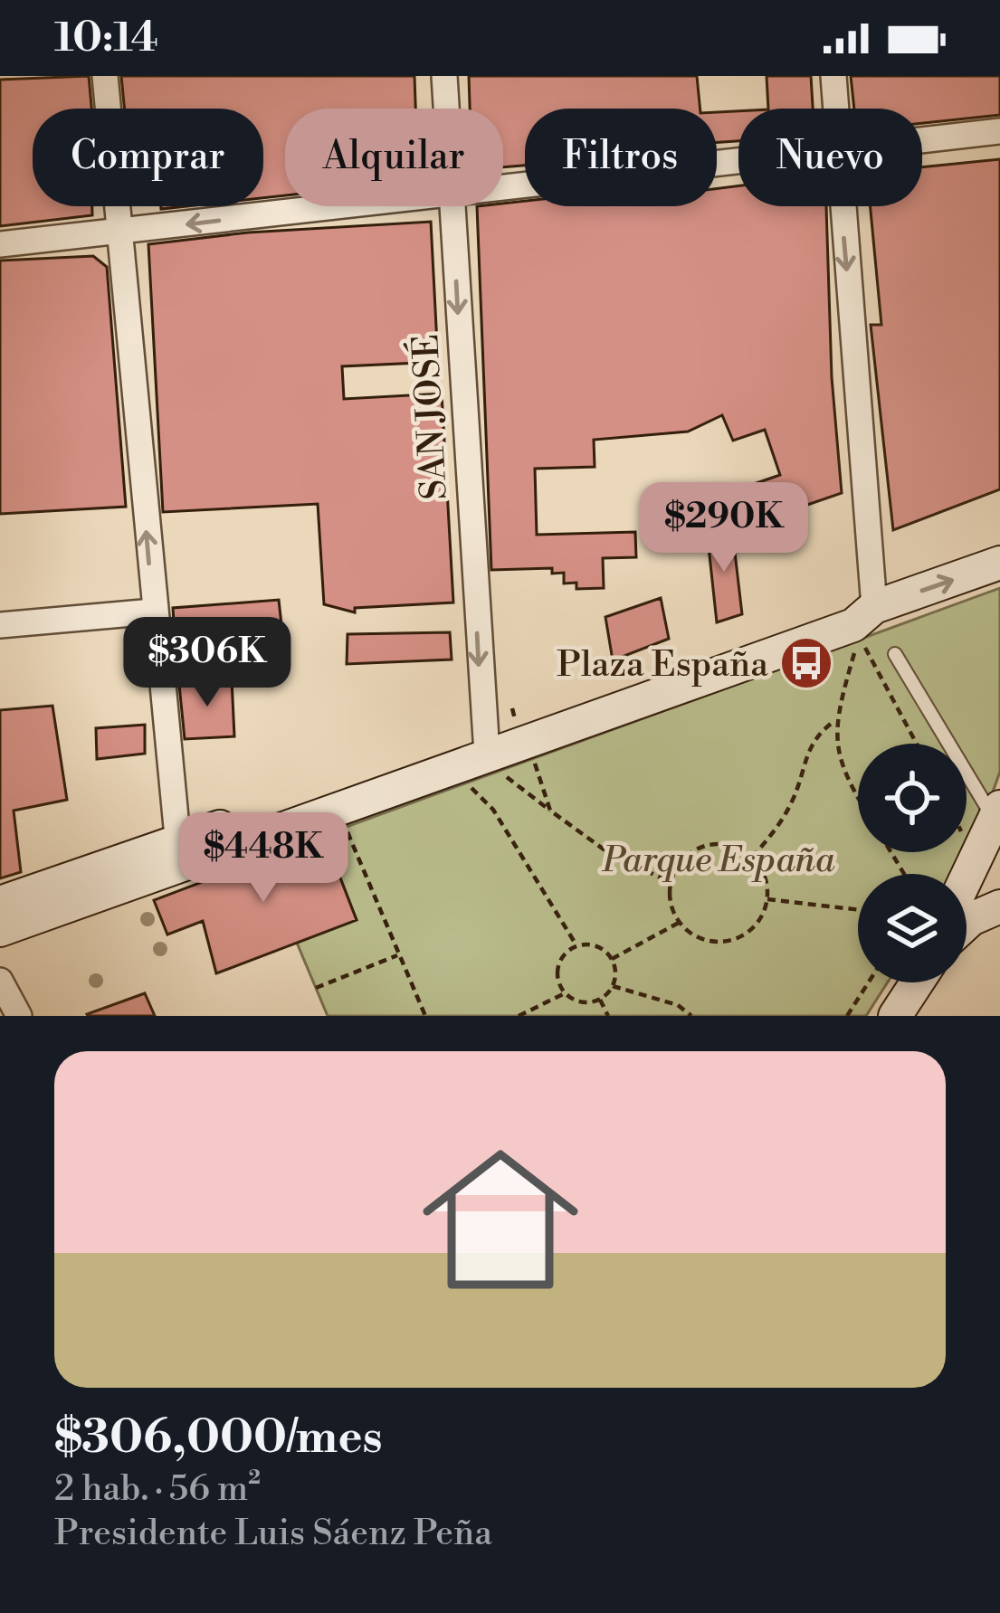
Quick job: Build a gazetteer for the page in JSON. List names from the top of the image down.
{
  "streets": {
    "street": ["SAN JOSÉ"]
  },
  "one_way": ["SAN JOSÉ"],
  "parks": ["Parque España"],
  "places": {
    "bus stop": ["Plaza España"]
  },
  "page": {
    "status": "10:14",
    "chip": [
      "Comprar",
      "Alquilar",
      "Filtros",
      "Nuevo"
    ],
    "price": ["$290K", "$306K", "$448K"],
    "list": [
      {
        "name": "$306,000/mes",
        "note": "2 hab. · 56 m² · Presidente Luis Sáenz Peña"
      }
    ]
  }
}
